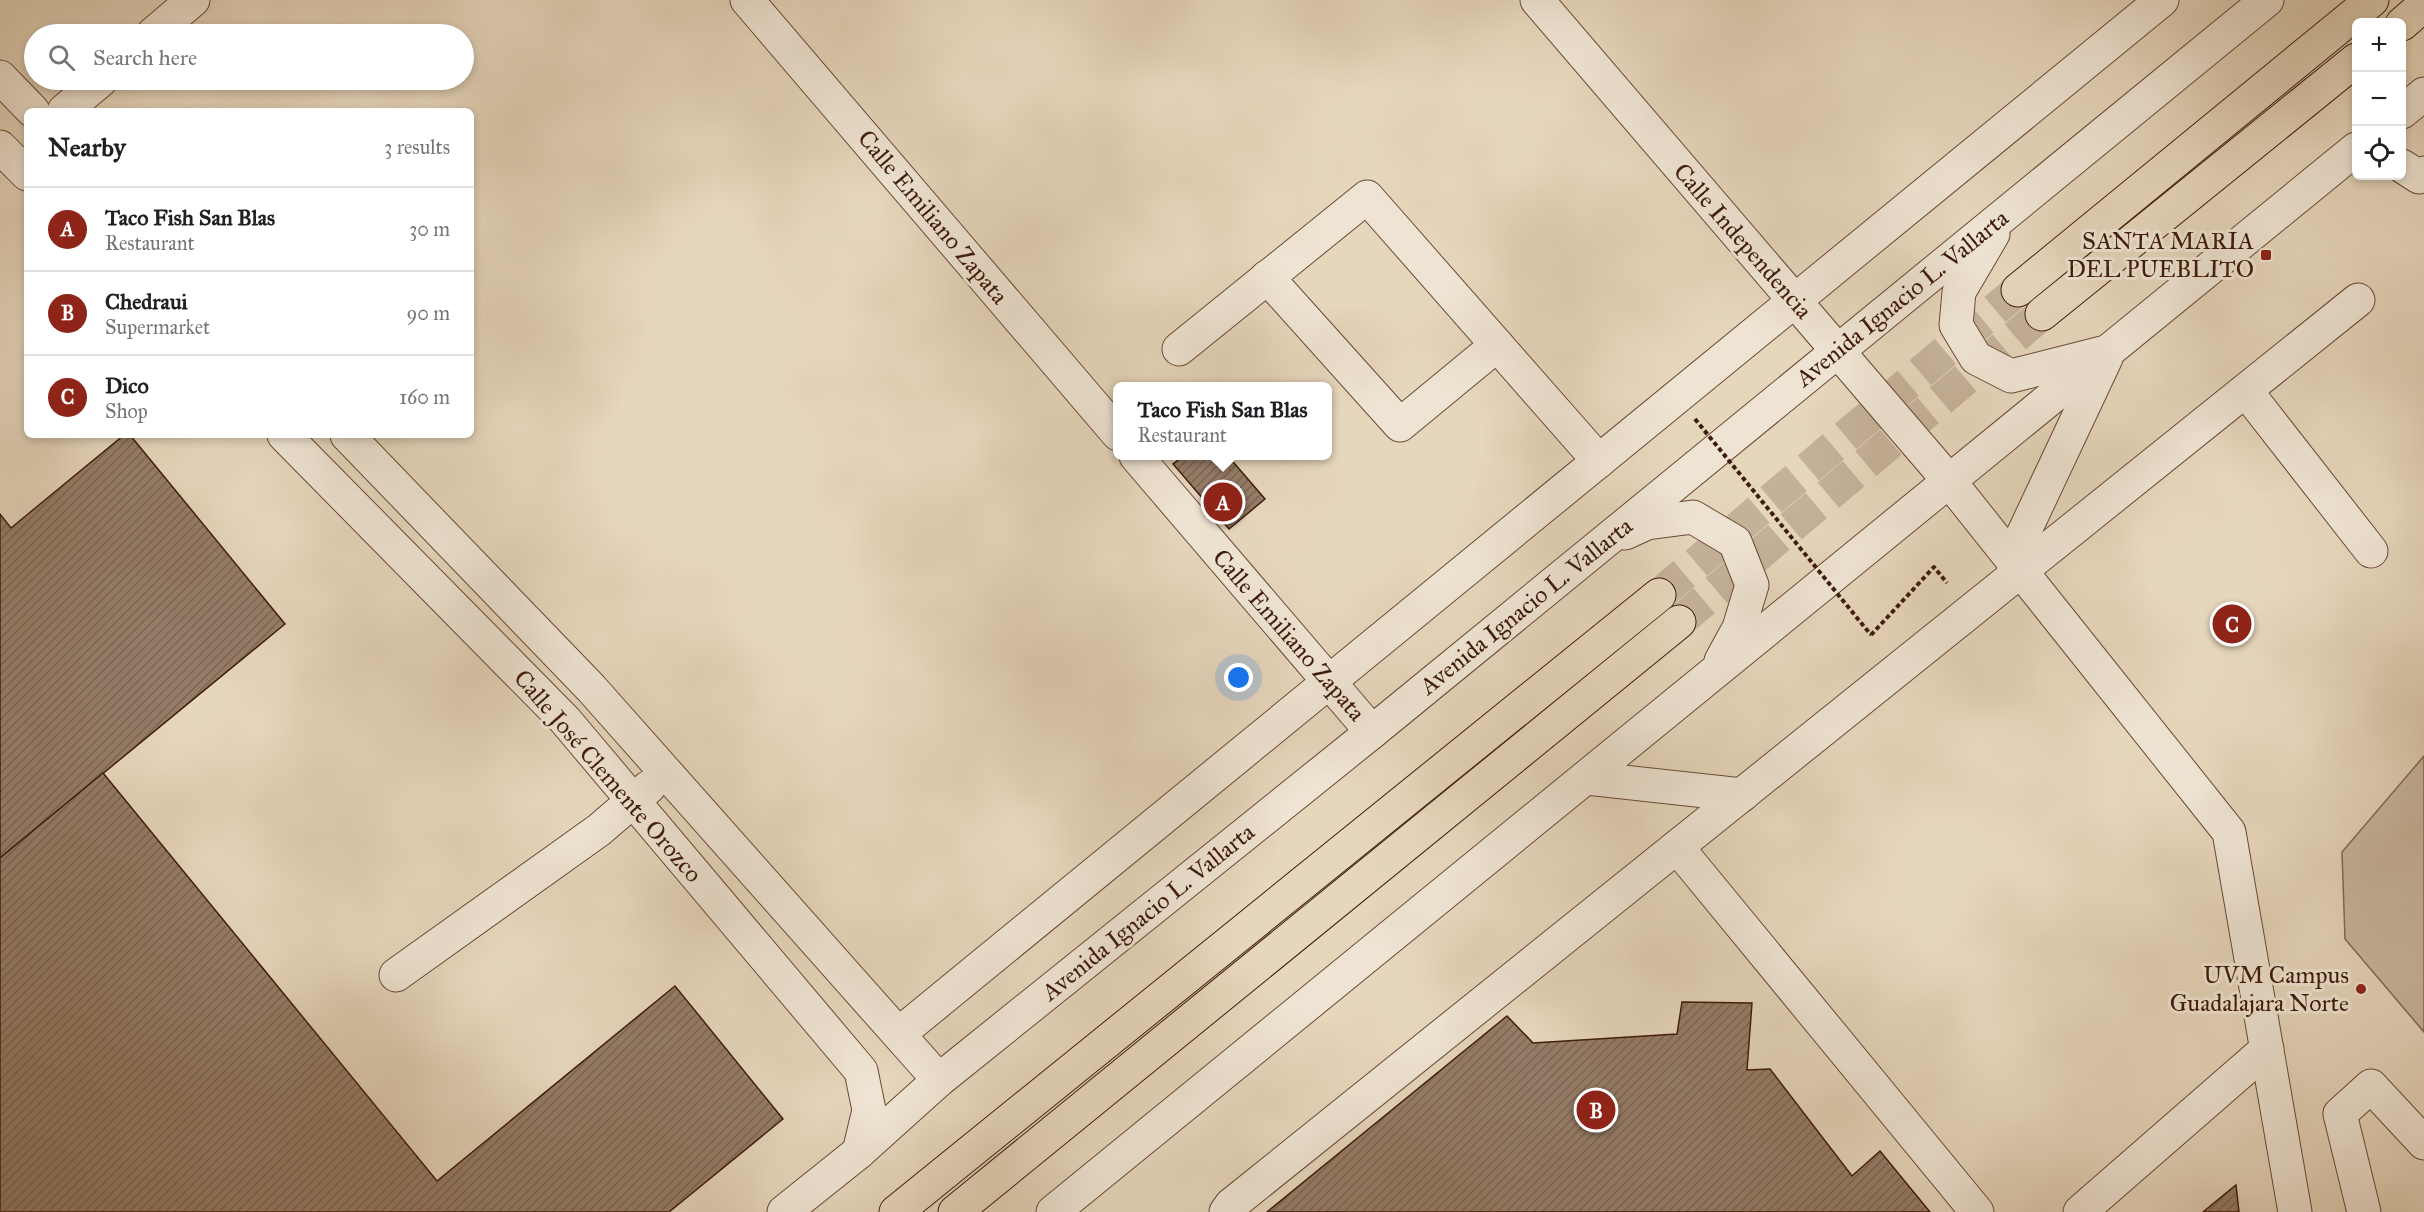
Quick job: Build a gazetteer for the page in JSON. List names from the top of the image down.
{
  "streets": {
    "street": [
      "Calle Emiliano Zapata",
      "Calle Independencia",
      "Avenida Ignacio L. Vallarta",
      "Calle José Clemente Orozco"
    ]
  },
  "crossings": [
    ["Calle Emiliano Zapata", "Avenida Ignacio L. Vallarta"],
    ["Calle Independencia", "Avenida Ignacio L. Vallarta"],
    ["Avenida Ignacio L. Vallarta", "Calle José Clemente Orozco"]
  ],
  "places": {
    "transit": ["SANTA MARIA DEL PUEBLITO"],
    "other": ["UVM Campus Guadalajara Norte"]
  },
  "page": {
    "map_buttons": ["+", "−"],
    "search": "Search here",
    "heading": ["Nearby", "3 results"],
    "list": [
      {
        "mark": "A",
        "name": "Taco Fish San Blas",
        "note": "Restaurant",
        "value": "30 m"
      },
      {
        "mark": "B",
        "name": "Chedraui",
        "note": "Supermarket",
        "value": "90 m"
      },
      {
        "mark": "C",
        "name": "Dico",
        "note": "Shop",
        "value": "160 m"
      }
    ],
    "popup": ["Taco Fish San Blas", "Restaurant"],
    "pins": ["A", "C", "B"]
  }
}
